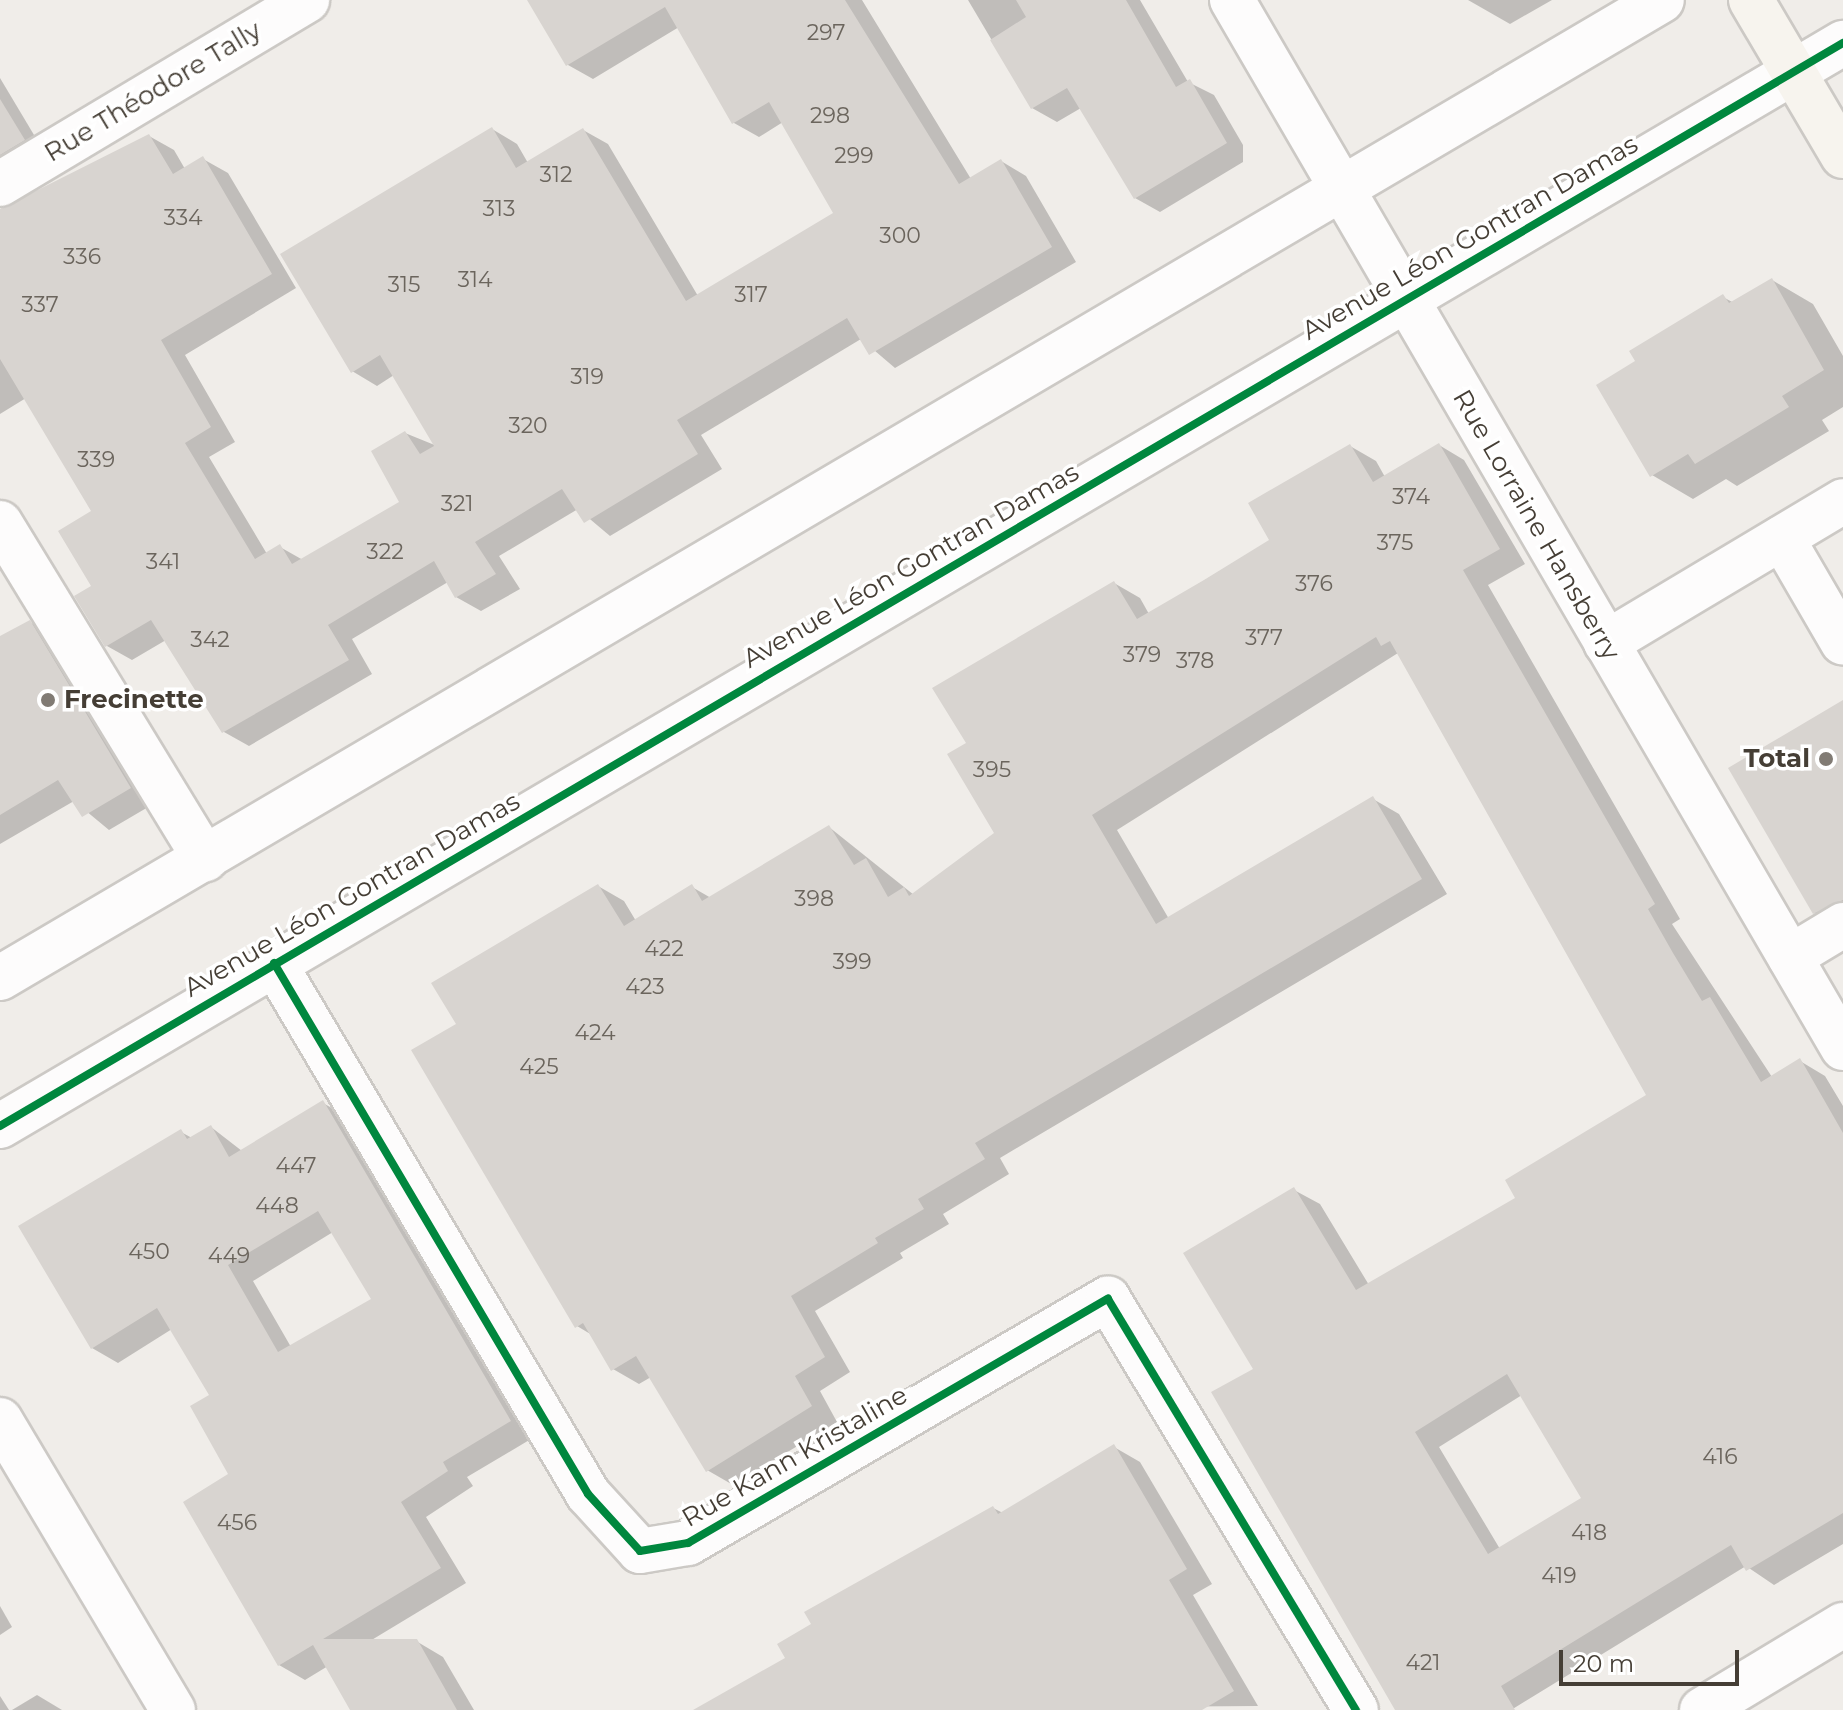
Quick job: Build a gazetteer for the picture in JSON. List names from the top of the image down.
{
  "streets": {
    "street": [
      "Rue Théodore Tally",
      "Avenue Léon Gontran Damas",
      "Rue Lorraine Hansberry",
      "Rue Kann Kristaline"
    ]
  },
  "crossings": [
    ["Avenue Léon Gontran Damas", "Rue Lorraine Hansberry"],
    ["Avenue Léon Gontran Damas", "Rue Kann Kristaline"]
  ],
  "places": ["Frecinette", "Total"],
  "house_numbers": [
    "297",
    "298",
    "299",
    "312",
    "313",
    "334",
    "300",
    "336",
    "314",
    "315",
    "317",
    "337",
    "319",
    "320",
    "339",
    "374",
    "321",
    "375",
    "322",
    "341",
    "376",
    "377",
    "342",
    "379",
    "378",
    "395",
    "398",
    "422",
    "399",
    "423",
    "424",
    "425",
    "447",
    "448",
    "450",
    "449",
    "416",
    "456",
    "418",
    "419",
    "421"
  ],
  "scale_bar": "20 m"
}
